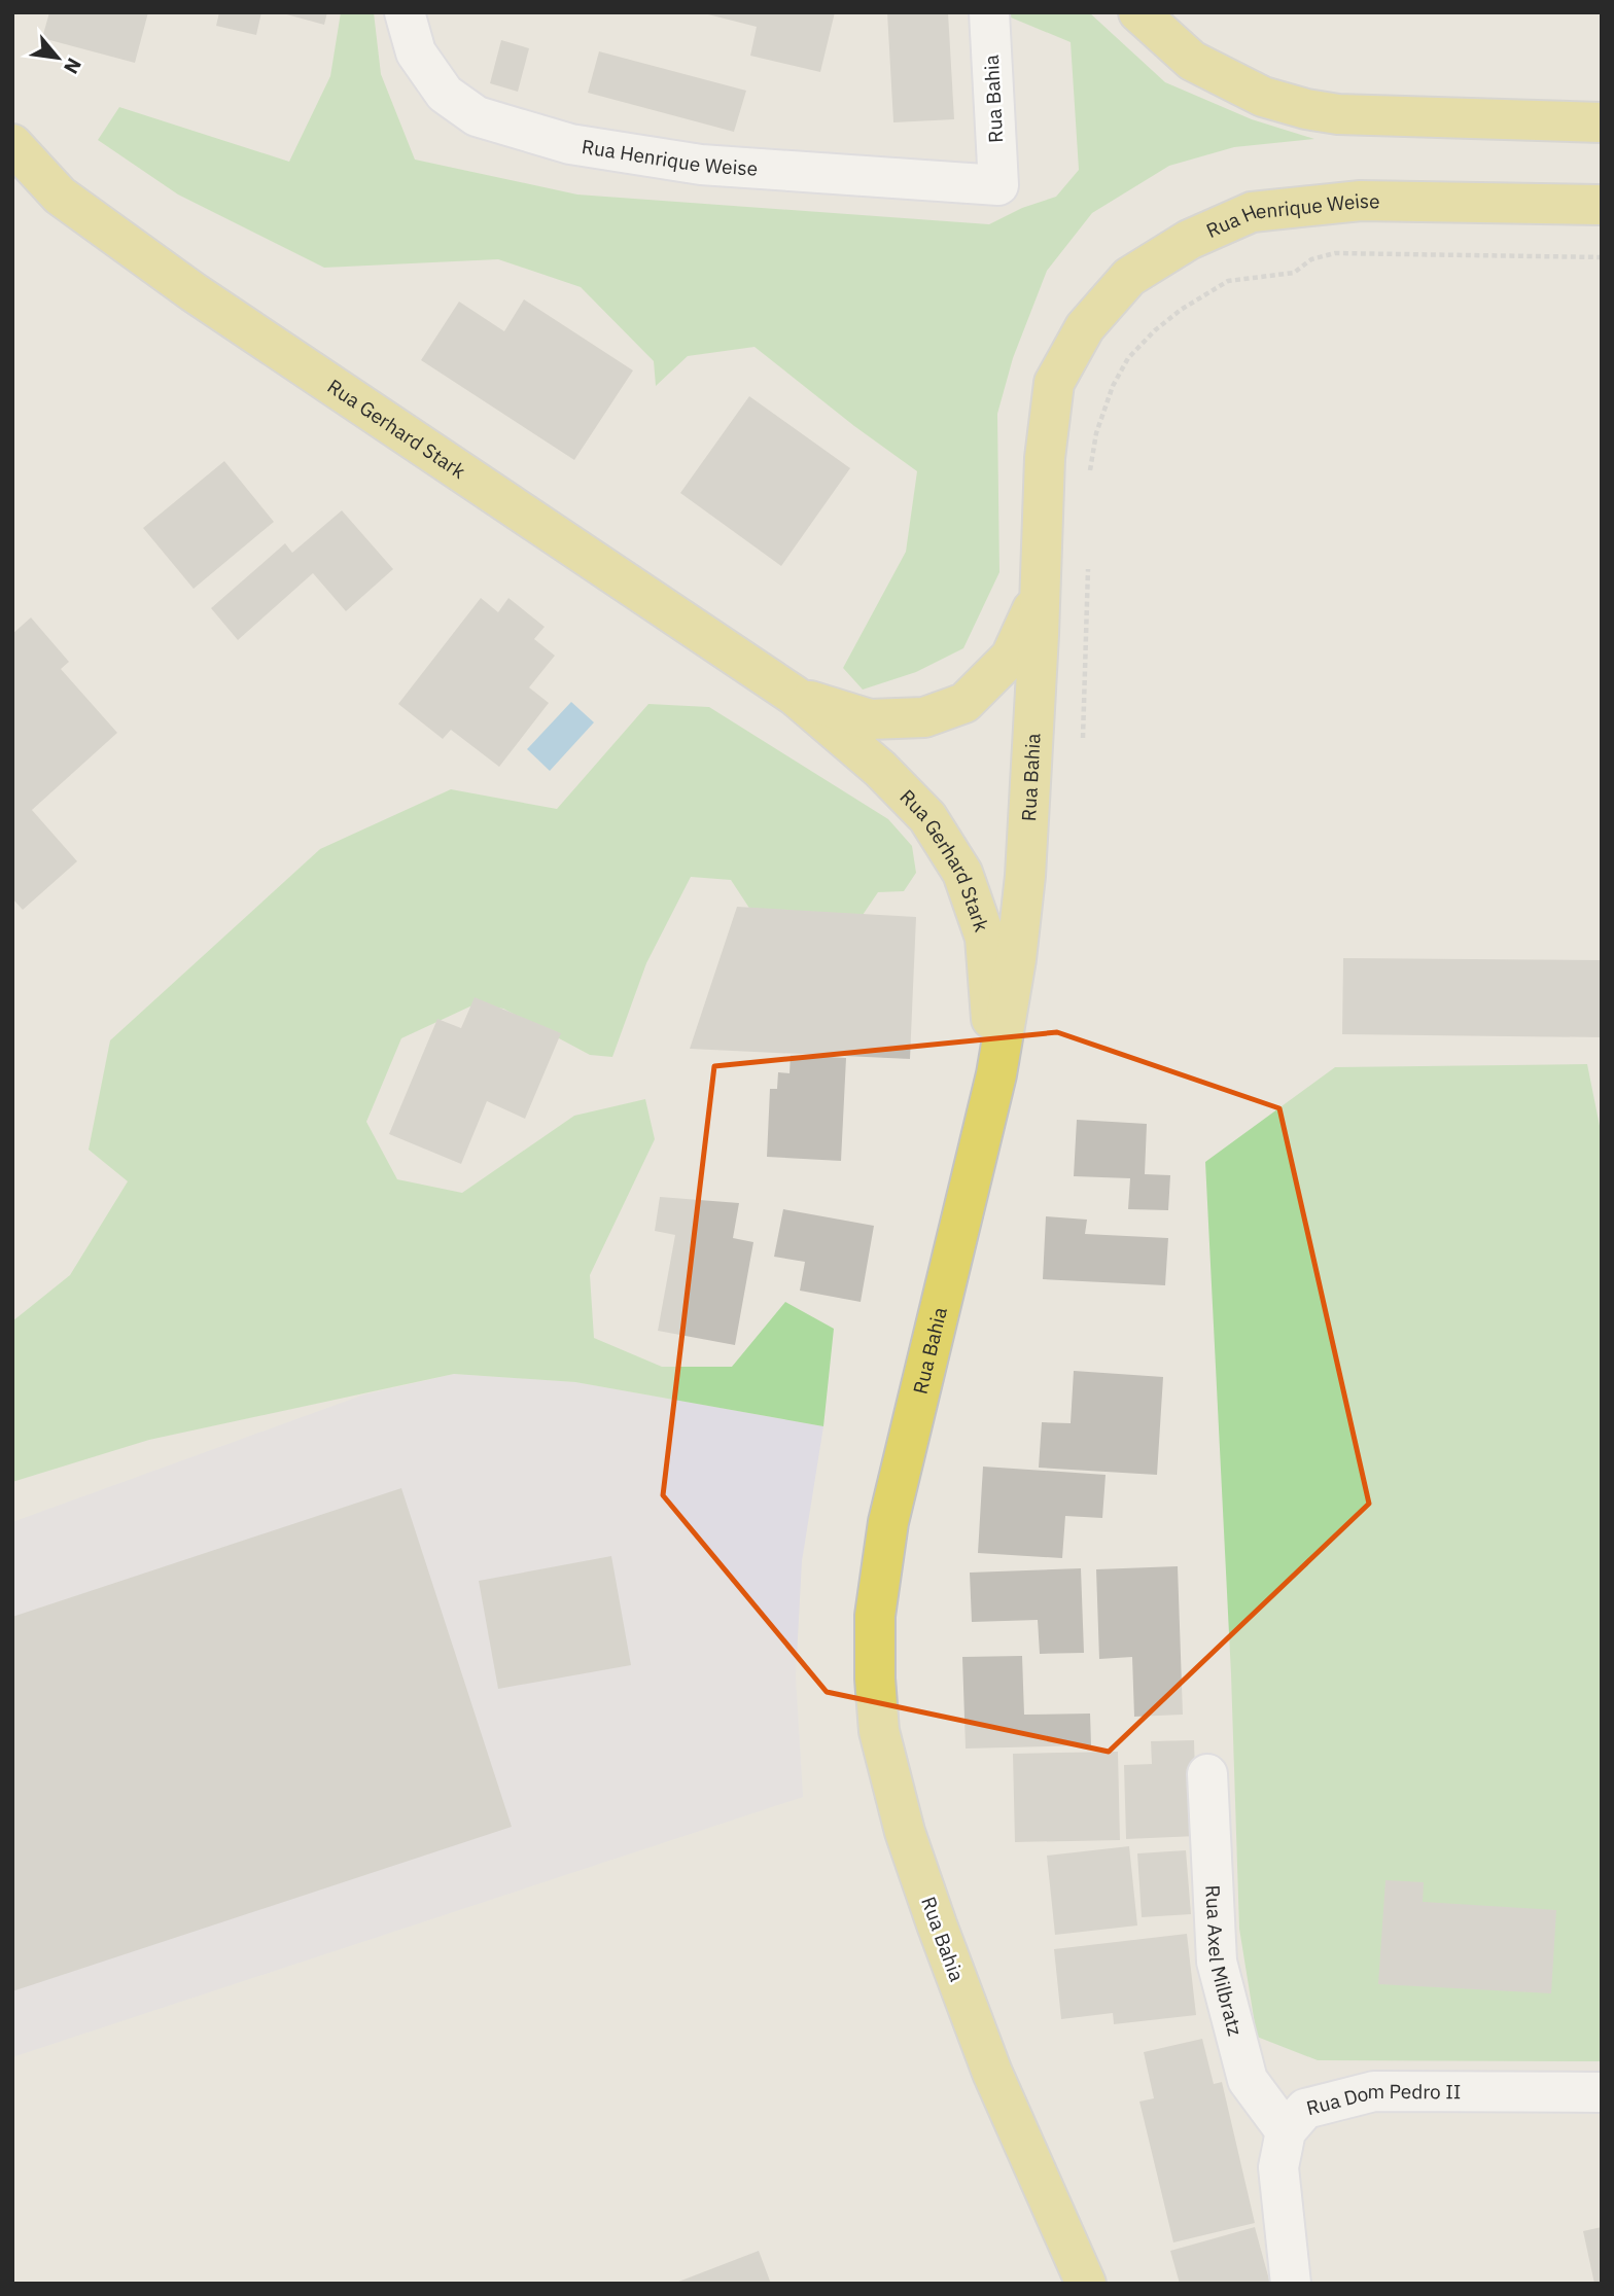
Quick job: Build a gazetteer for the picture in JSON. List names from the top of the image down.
{
  "streets": {
    "main road": ["Rua Bahia", "Rua Henrique Weise", "Rua Gerhard Stark"],
    "street": ["Rua Axel Milbratz", "Rua Dom Pedro II"]
  },
  "crossings": [
    ["Rua Bahia", "Rua Henrique Weise"],
    ["Rua Bahia", "Rua Gerhard Stark"],
    ["Rua Axel Milbratz", "Rua Dom Pedro II"]
  ],
  "north": "bottom right"
}
